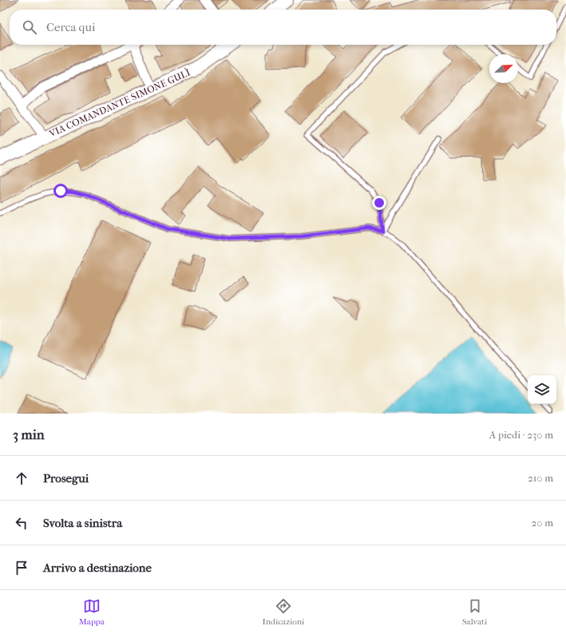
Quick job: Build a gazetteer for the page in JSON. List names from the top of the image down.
{
  "streets": {
    "main road": ["VIA COMANDANTE SIMONE GULÌ"]
  },
  "north": "top right",
  "page": {
    "search": "Cerca qui",
    "heading": ["3 min", "A piedi · 230 m"],
    "list": [
      ["Prosegui", "210 m"],
      ["Svolta a sinistra", "20 m"],
      "Arrivo a destinazione"
    ],
    "nav": ["Mappa", "Indicazioni", "Salvati"]
  }
}
